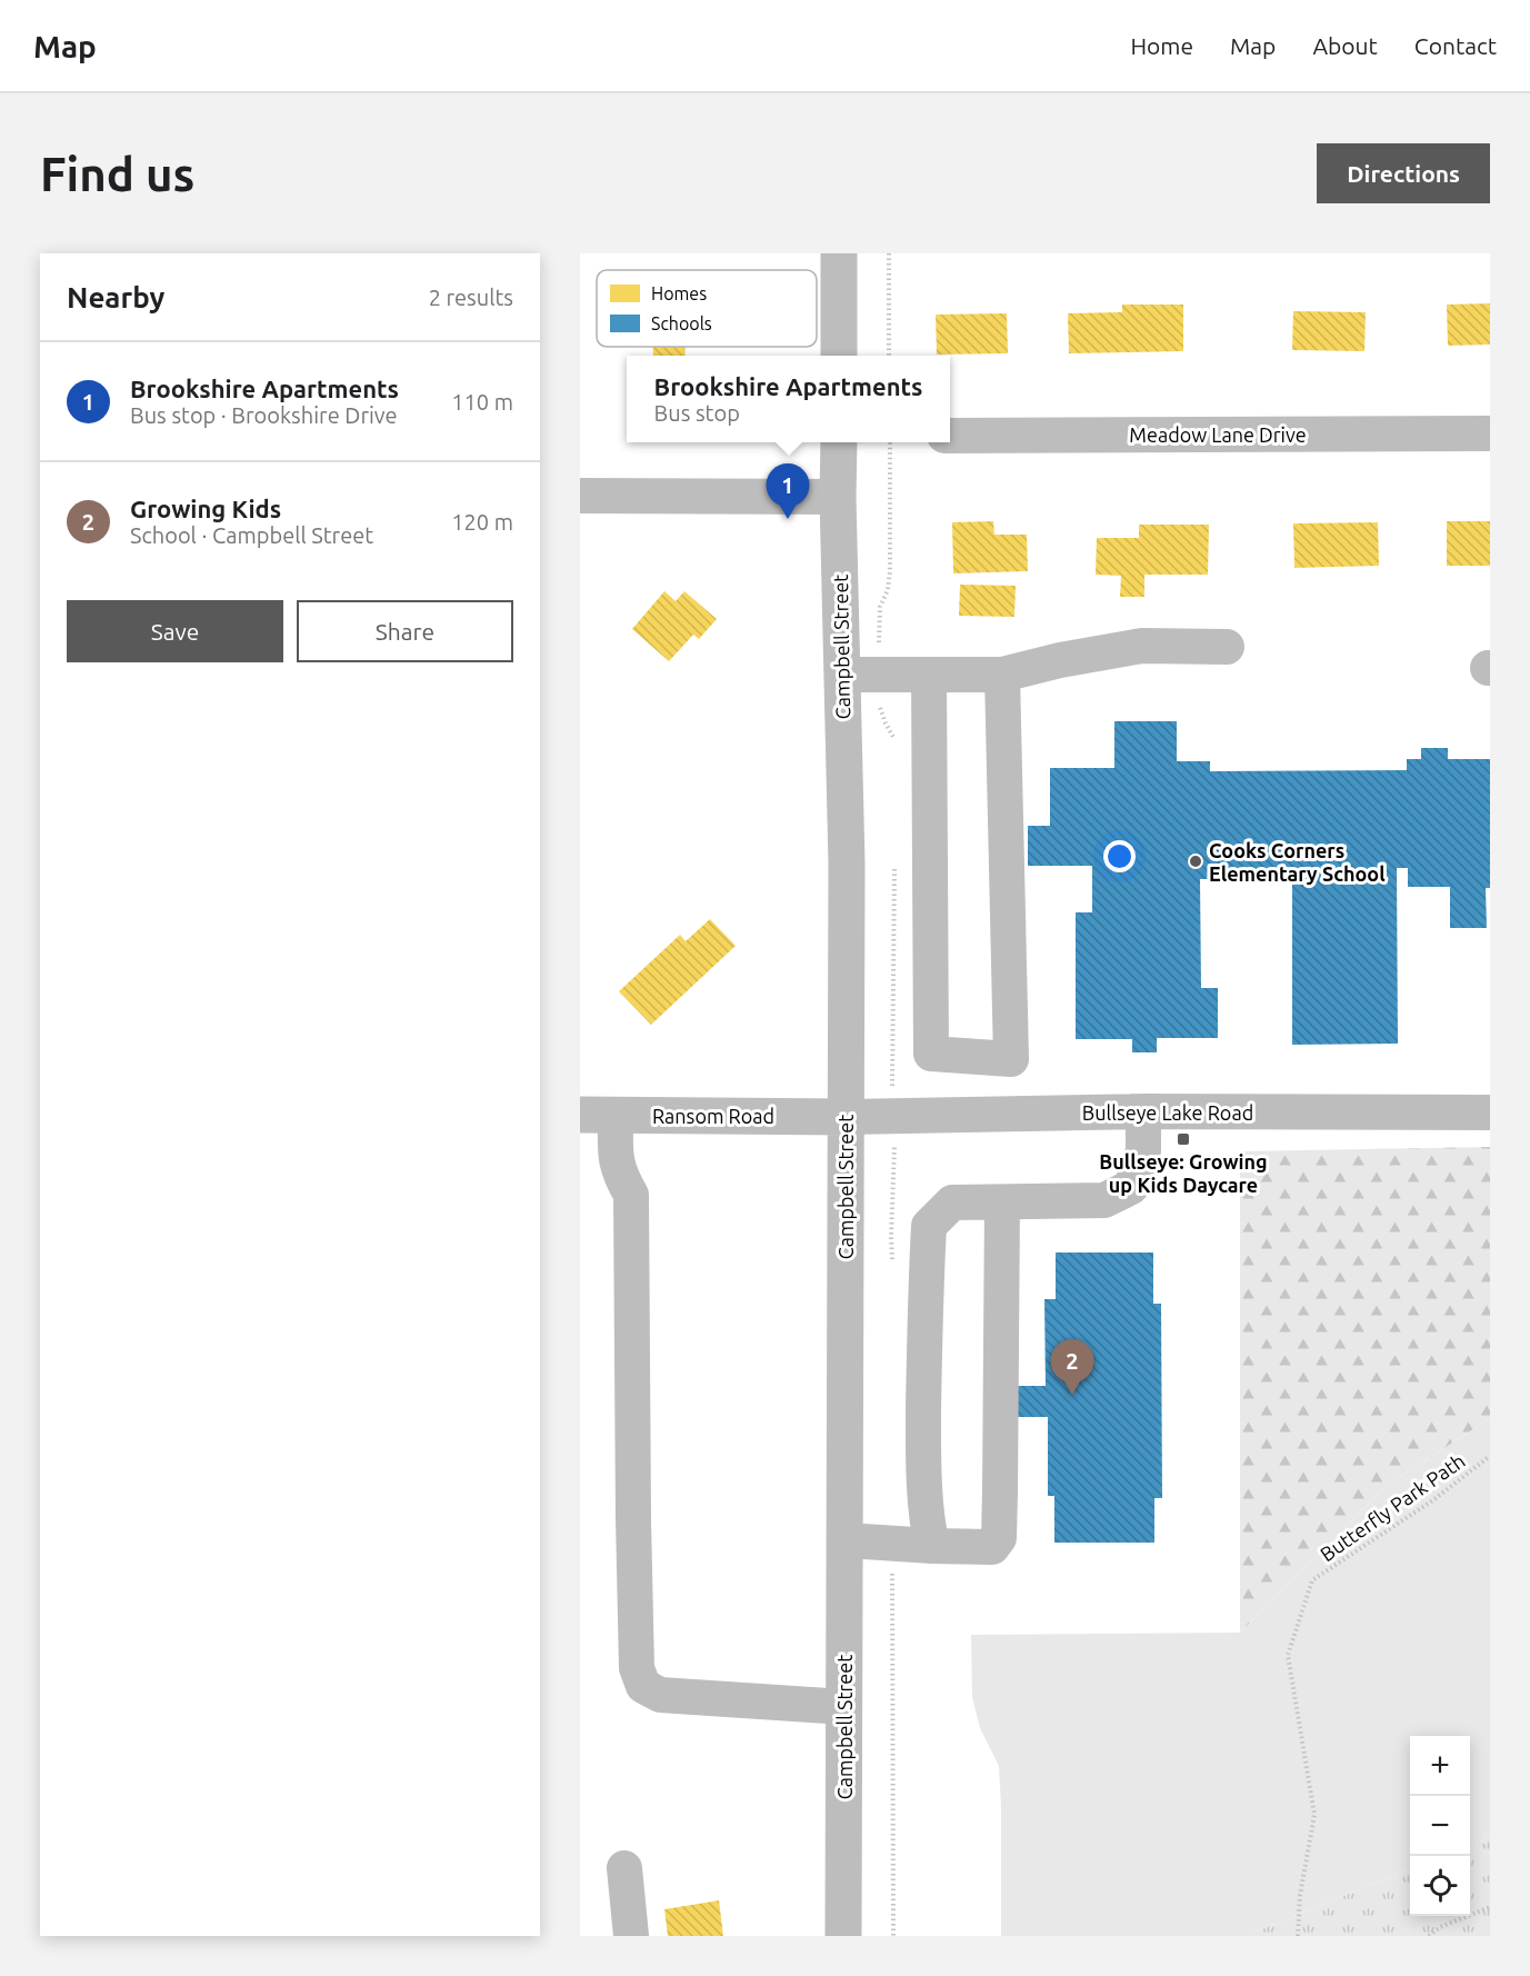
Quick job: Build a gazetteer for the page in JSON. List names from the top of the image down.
{
  "streets": {
    "main road": ["Campbell Street", "Ransom Road"],
    "street": ["Meadow Lane Drive", "Bullseye Lake Road"],
    "path": ["Butterfly Park Path"]
  },
  "crossings": [
    ["Campbell Street", "Bullseye Lake Road"],
    ["Campbell Street", "Ransom Road"],
    ["Bullseye Lake Road", "Ransom Road"]
  ],
  "places": {
    "other": ["Cooks Corners Elementary School"],
    "transit": ["Bullseye: Growing up Kids Daycare"]
  },
  "legend": ["Homes", "Schools"],
  "page": {
    "header": "Map",
    "nav": [
      "Home",
      "Map",
      "About",
      "Contact"
    ],
    "buttons": [
      "Directions",
      ["Save", "Share"]
    ],
    "title": "Find us",
    "heading": ["Nearby", "2 results"],
    "list": [
      {
        "mark": "1",
        "name": "Brookshire Apartments",
        "note": "Bus stop · Brookshire Drive",
        "value": "110 m"
      },
      {
        "mark": "2",
        "name": "Growing Kids",
        "note": "School · Campbell Street",
        "value": "120 m"
      }
    ],
    "popup": ["Brookshire Apartments", "Bus stop"],
    "pins": ["1", "2"],
    "map_buttons": ["+", "−"]
  }
}
